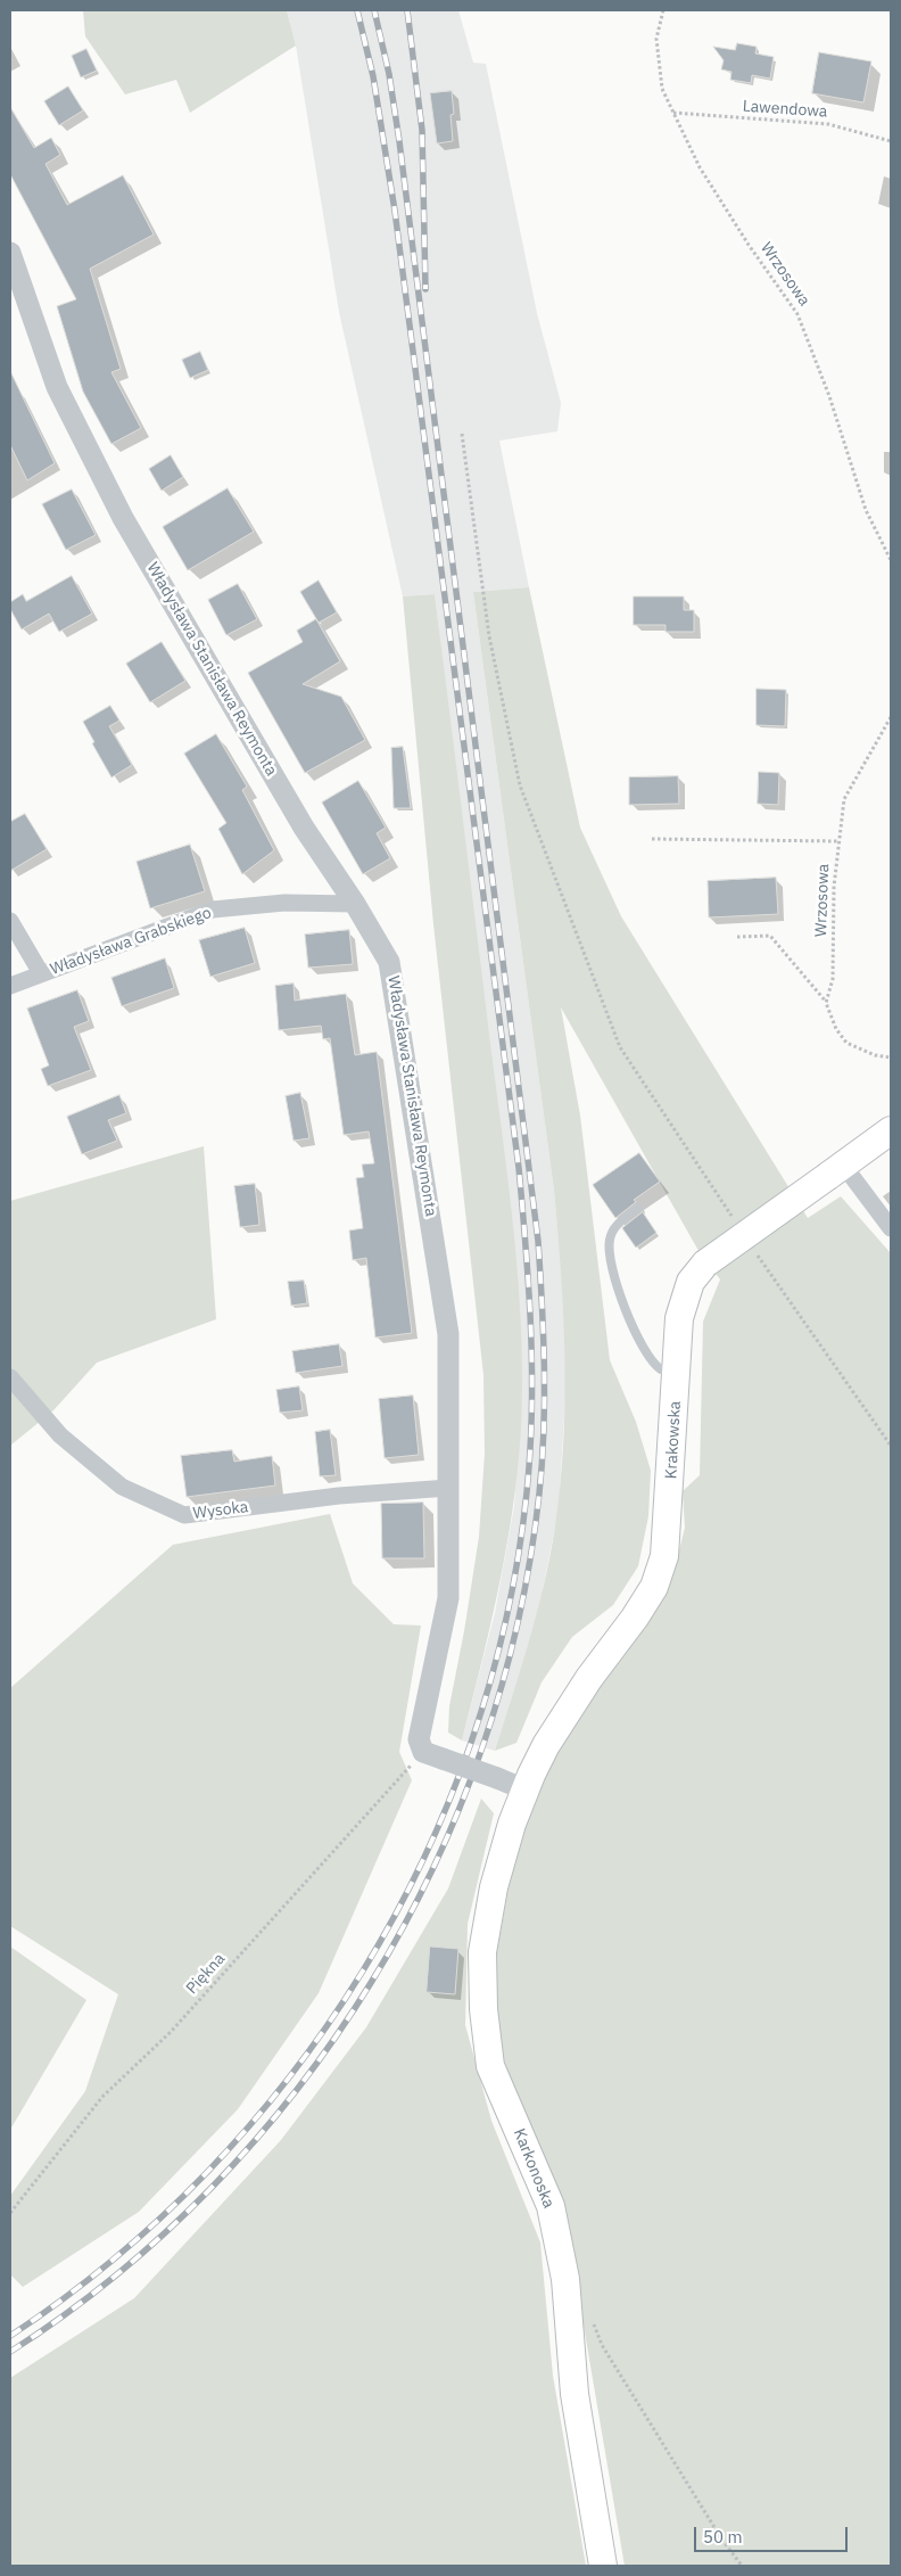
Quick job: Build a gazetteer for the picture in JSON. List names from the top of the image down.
{
  "streets": {
    "main road": ["Krakowska", "Karkonoska"],
    "street": ["Władysława Stanisława Reymonta", "Władysława Grabskiego", "Wysoka"],
    "path": ["Lawendowa", "Wrzosowa", "Piękna"]
  },
  "crossings": [
    ["Lawendowa", "Wrzosowa"],
    ["Władysława Stanisława Reymonta", "Władysława Grabskiego"],
    ["Władysława Stanisława Reymonta", "Wysoka"],
    ["Władysława Stanisława Reymonta", "Piękna"],
    ["Krakowska", "Karkonoska"]
  ],
  "scale_bar": "50 m"
}
